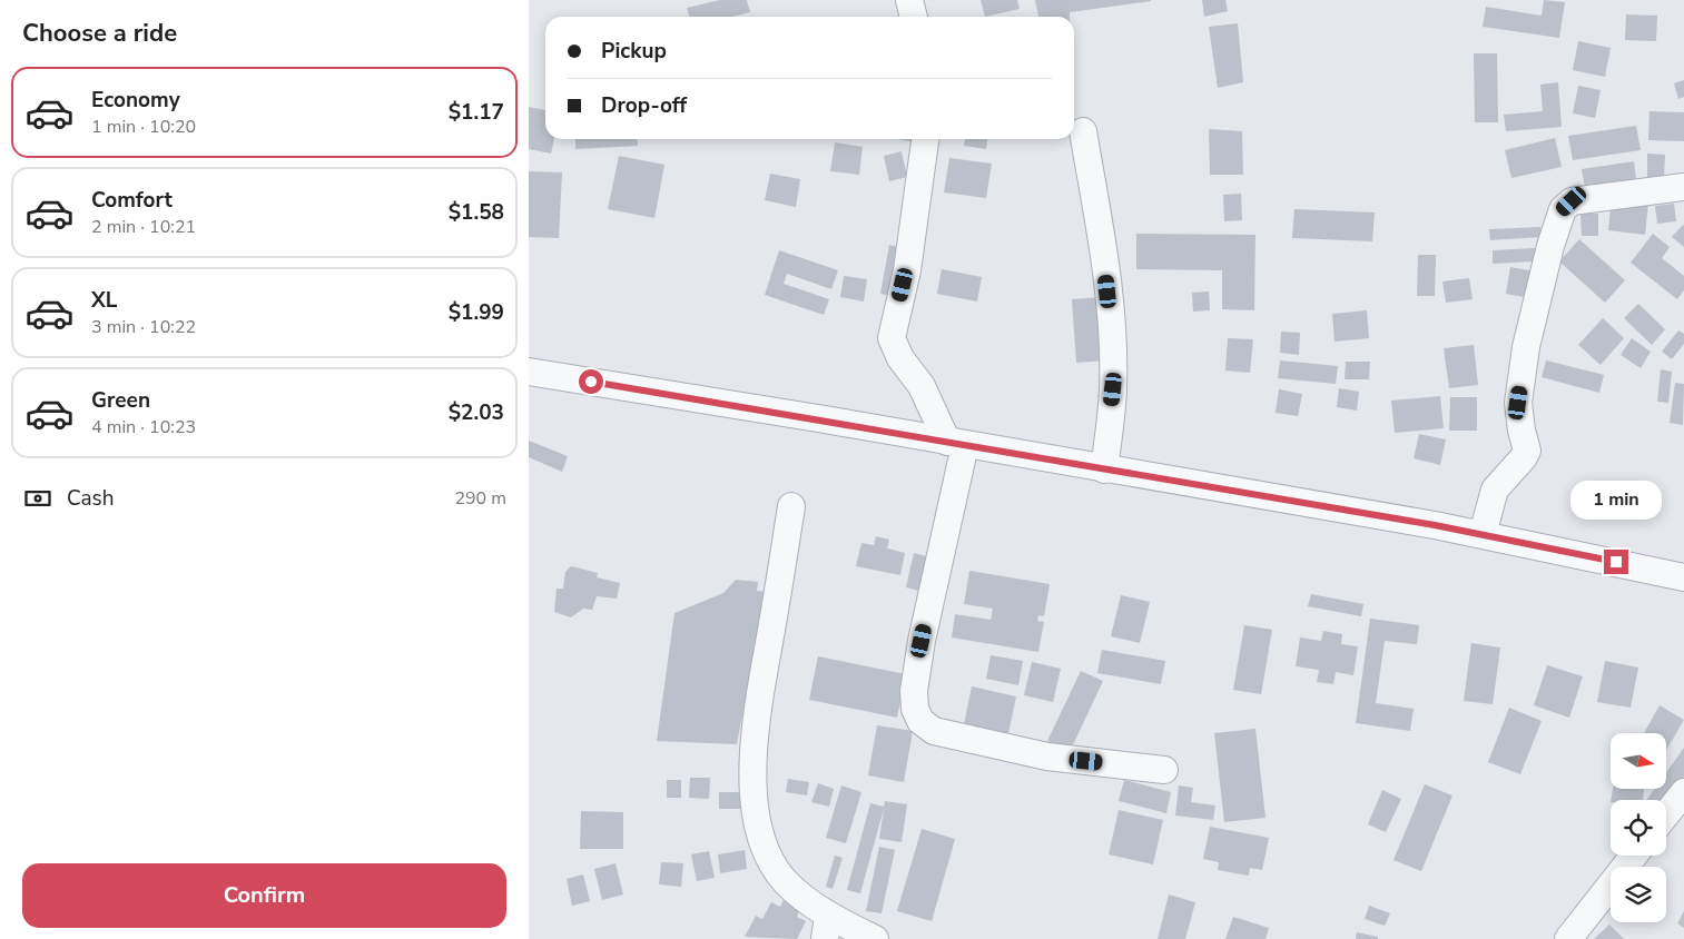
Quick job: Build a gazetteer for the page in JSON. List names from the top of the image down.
{
  "north": "right",
  "page": {
    "heading": "Choose a ride",
    "banner": ["Pickup", "Drop-off"],
    "list": [
      {
        "name": "Economy",
        "note": "1 min · 10:20",
        "value": "$1.17"
      },
      {
        "name": "Comfort",
        "note": "2 min · 10:21",
        "value": "$1.58"
      },
      {
        "name": "XL",
        "note": "3 min · 10:22",
        "value": "$1.99"
      },
      {
        "name": "Green",
        "note": "4 min · 10:23",
        "value": "$2.03"
      }
    ],
    "pay": ["Cash", "290 m"],
    "bubble": "1 min",
    "buttons": "Confirm"
  }
}
